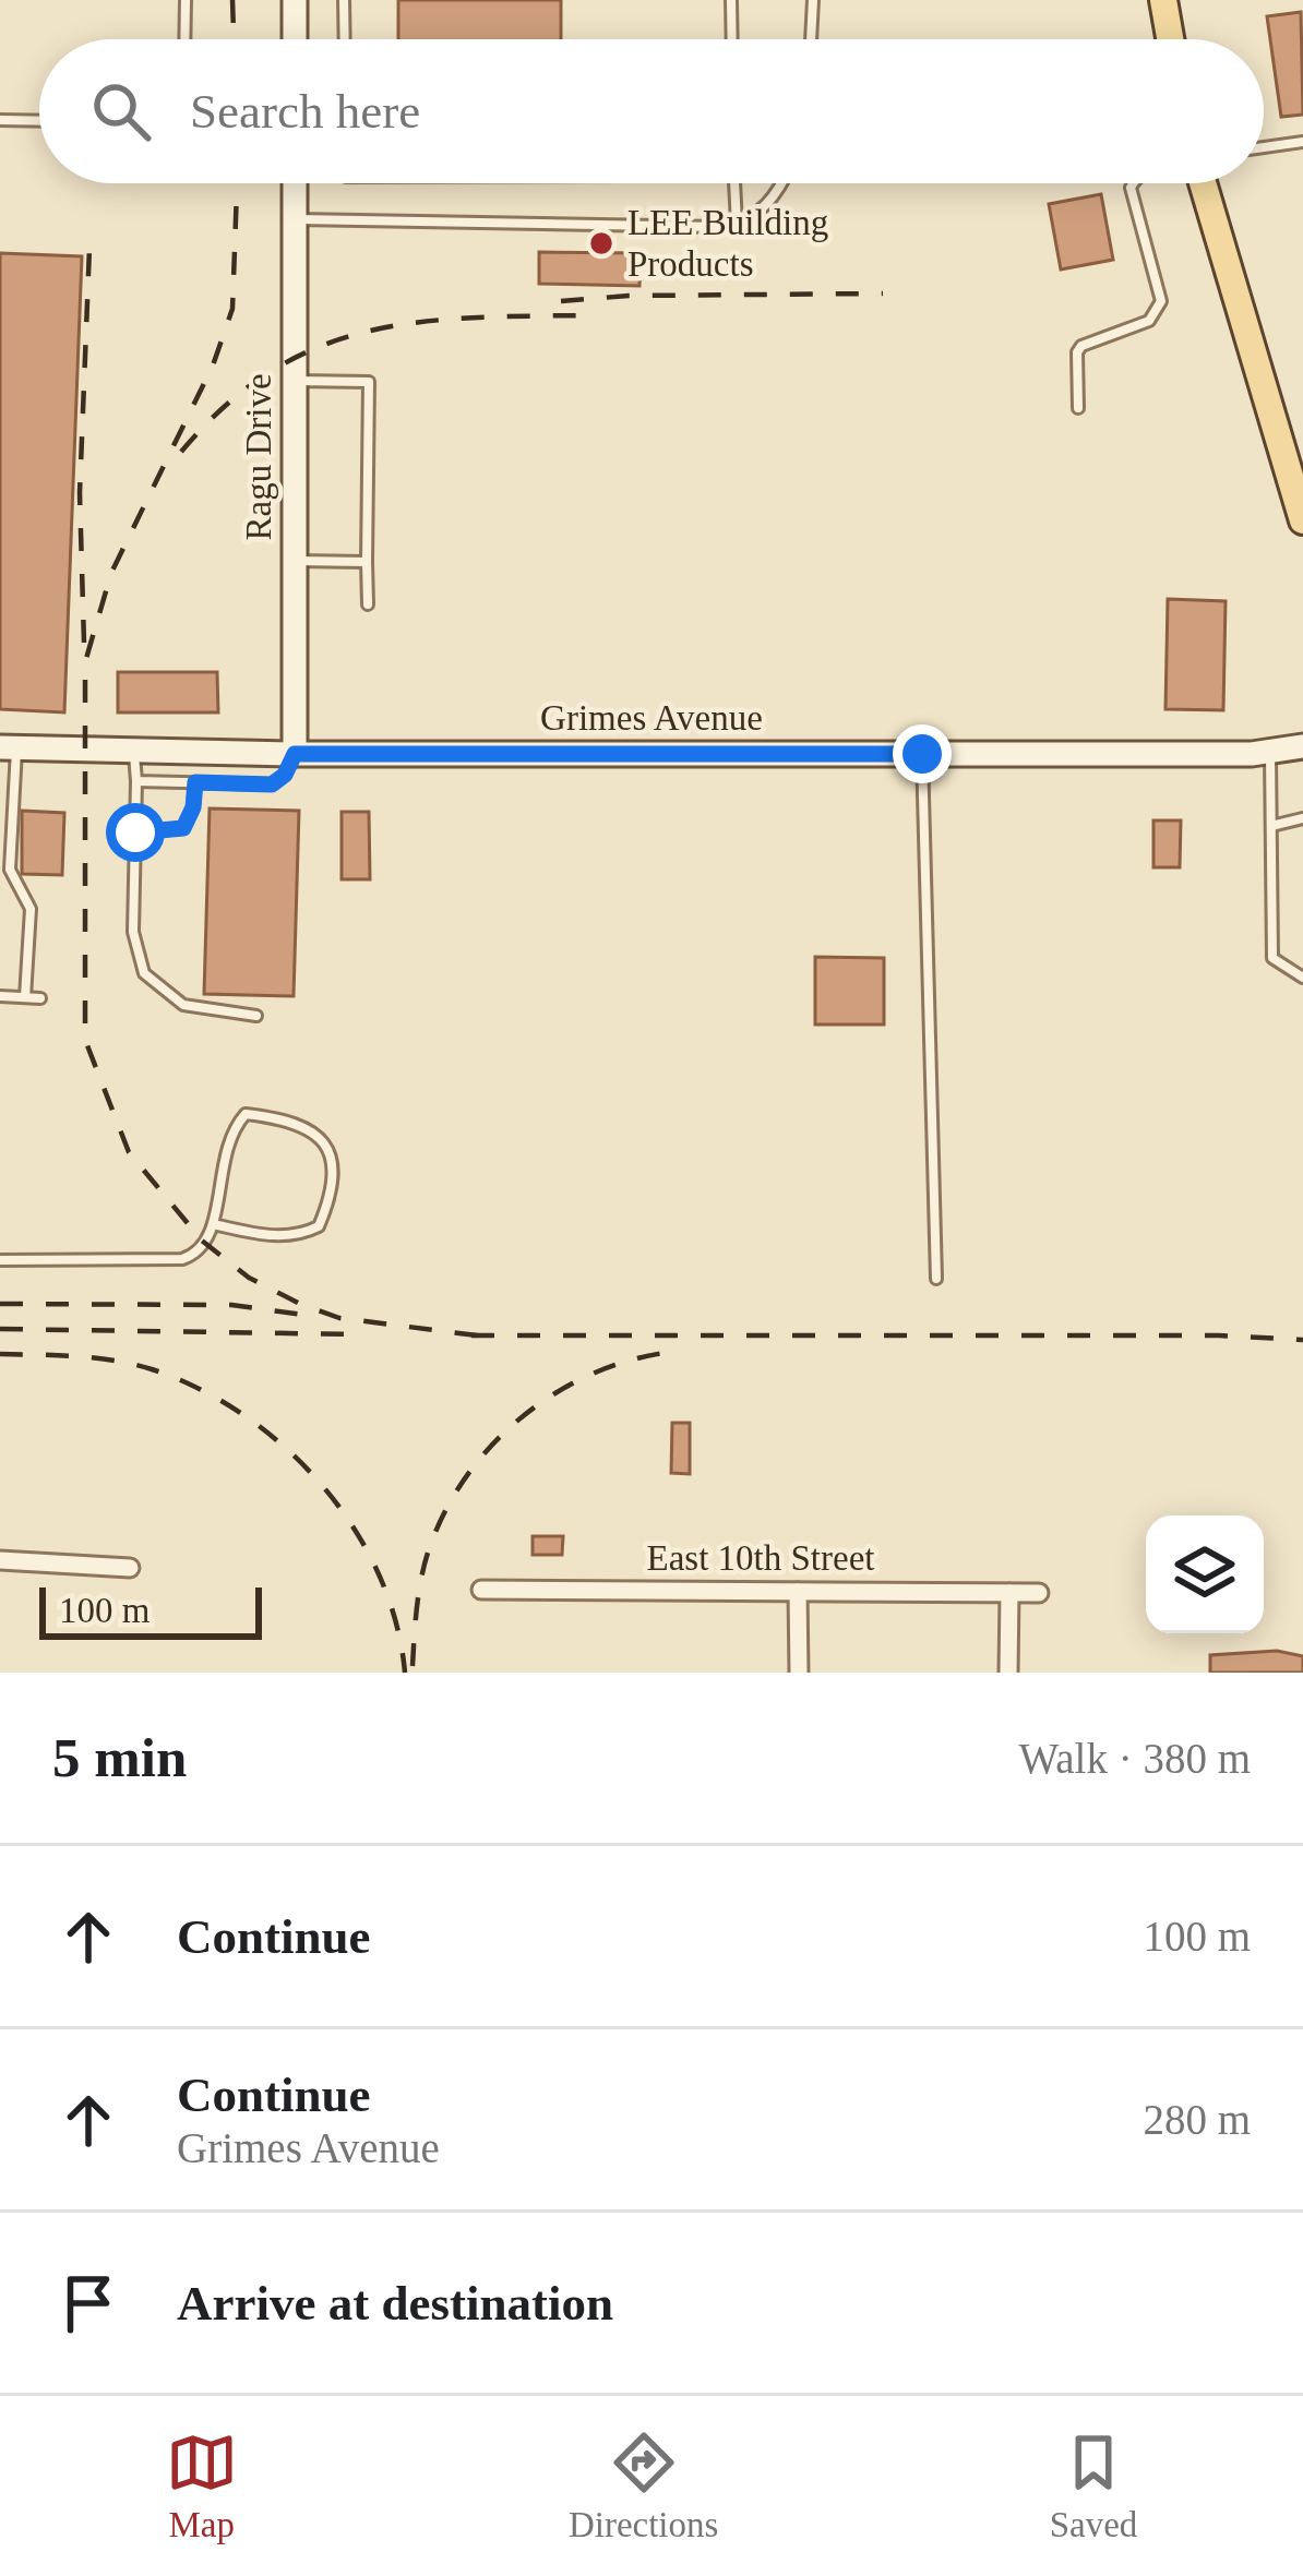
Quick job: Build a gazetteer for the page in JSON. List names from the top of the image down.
{
  "streets": {
    "street": ["Ragu Drive", "Grimes Avenue", "East 10th Street"]
  },
  "crossings": [
    ["Ragu Drive", "Grimes Avenue"]
  ],
  "places": ["LEE Building Products"],
  "scale_bar": "100 m",
  "page": {
    "search": "Search here",
    "scale": "100 m",
    "heading": ["5 min", "Walk · 380 m"],
    "list": [
      ["Continue", "100 m"],
      ["Continue", "Grimes Avenue", "280 m"],
      "Arrive at destination"
    ],
    "nav": ["Map", "Directions", "Saved"]
  }
}
